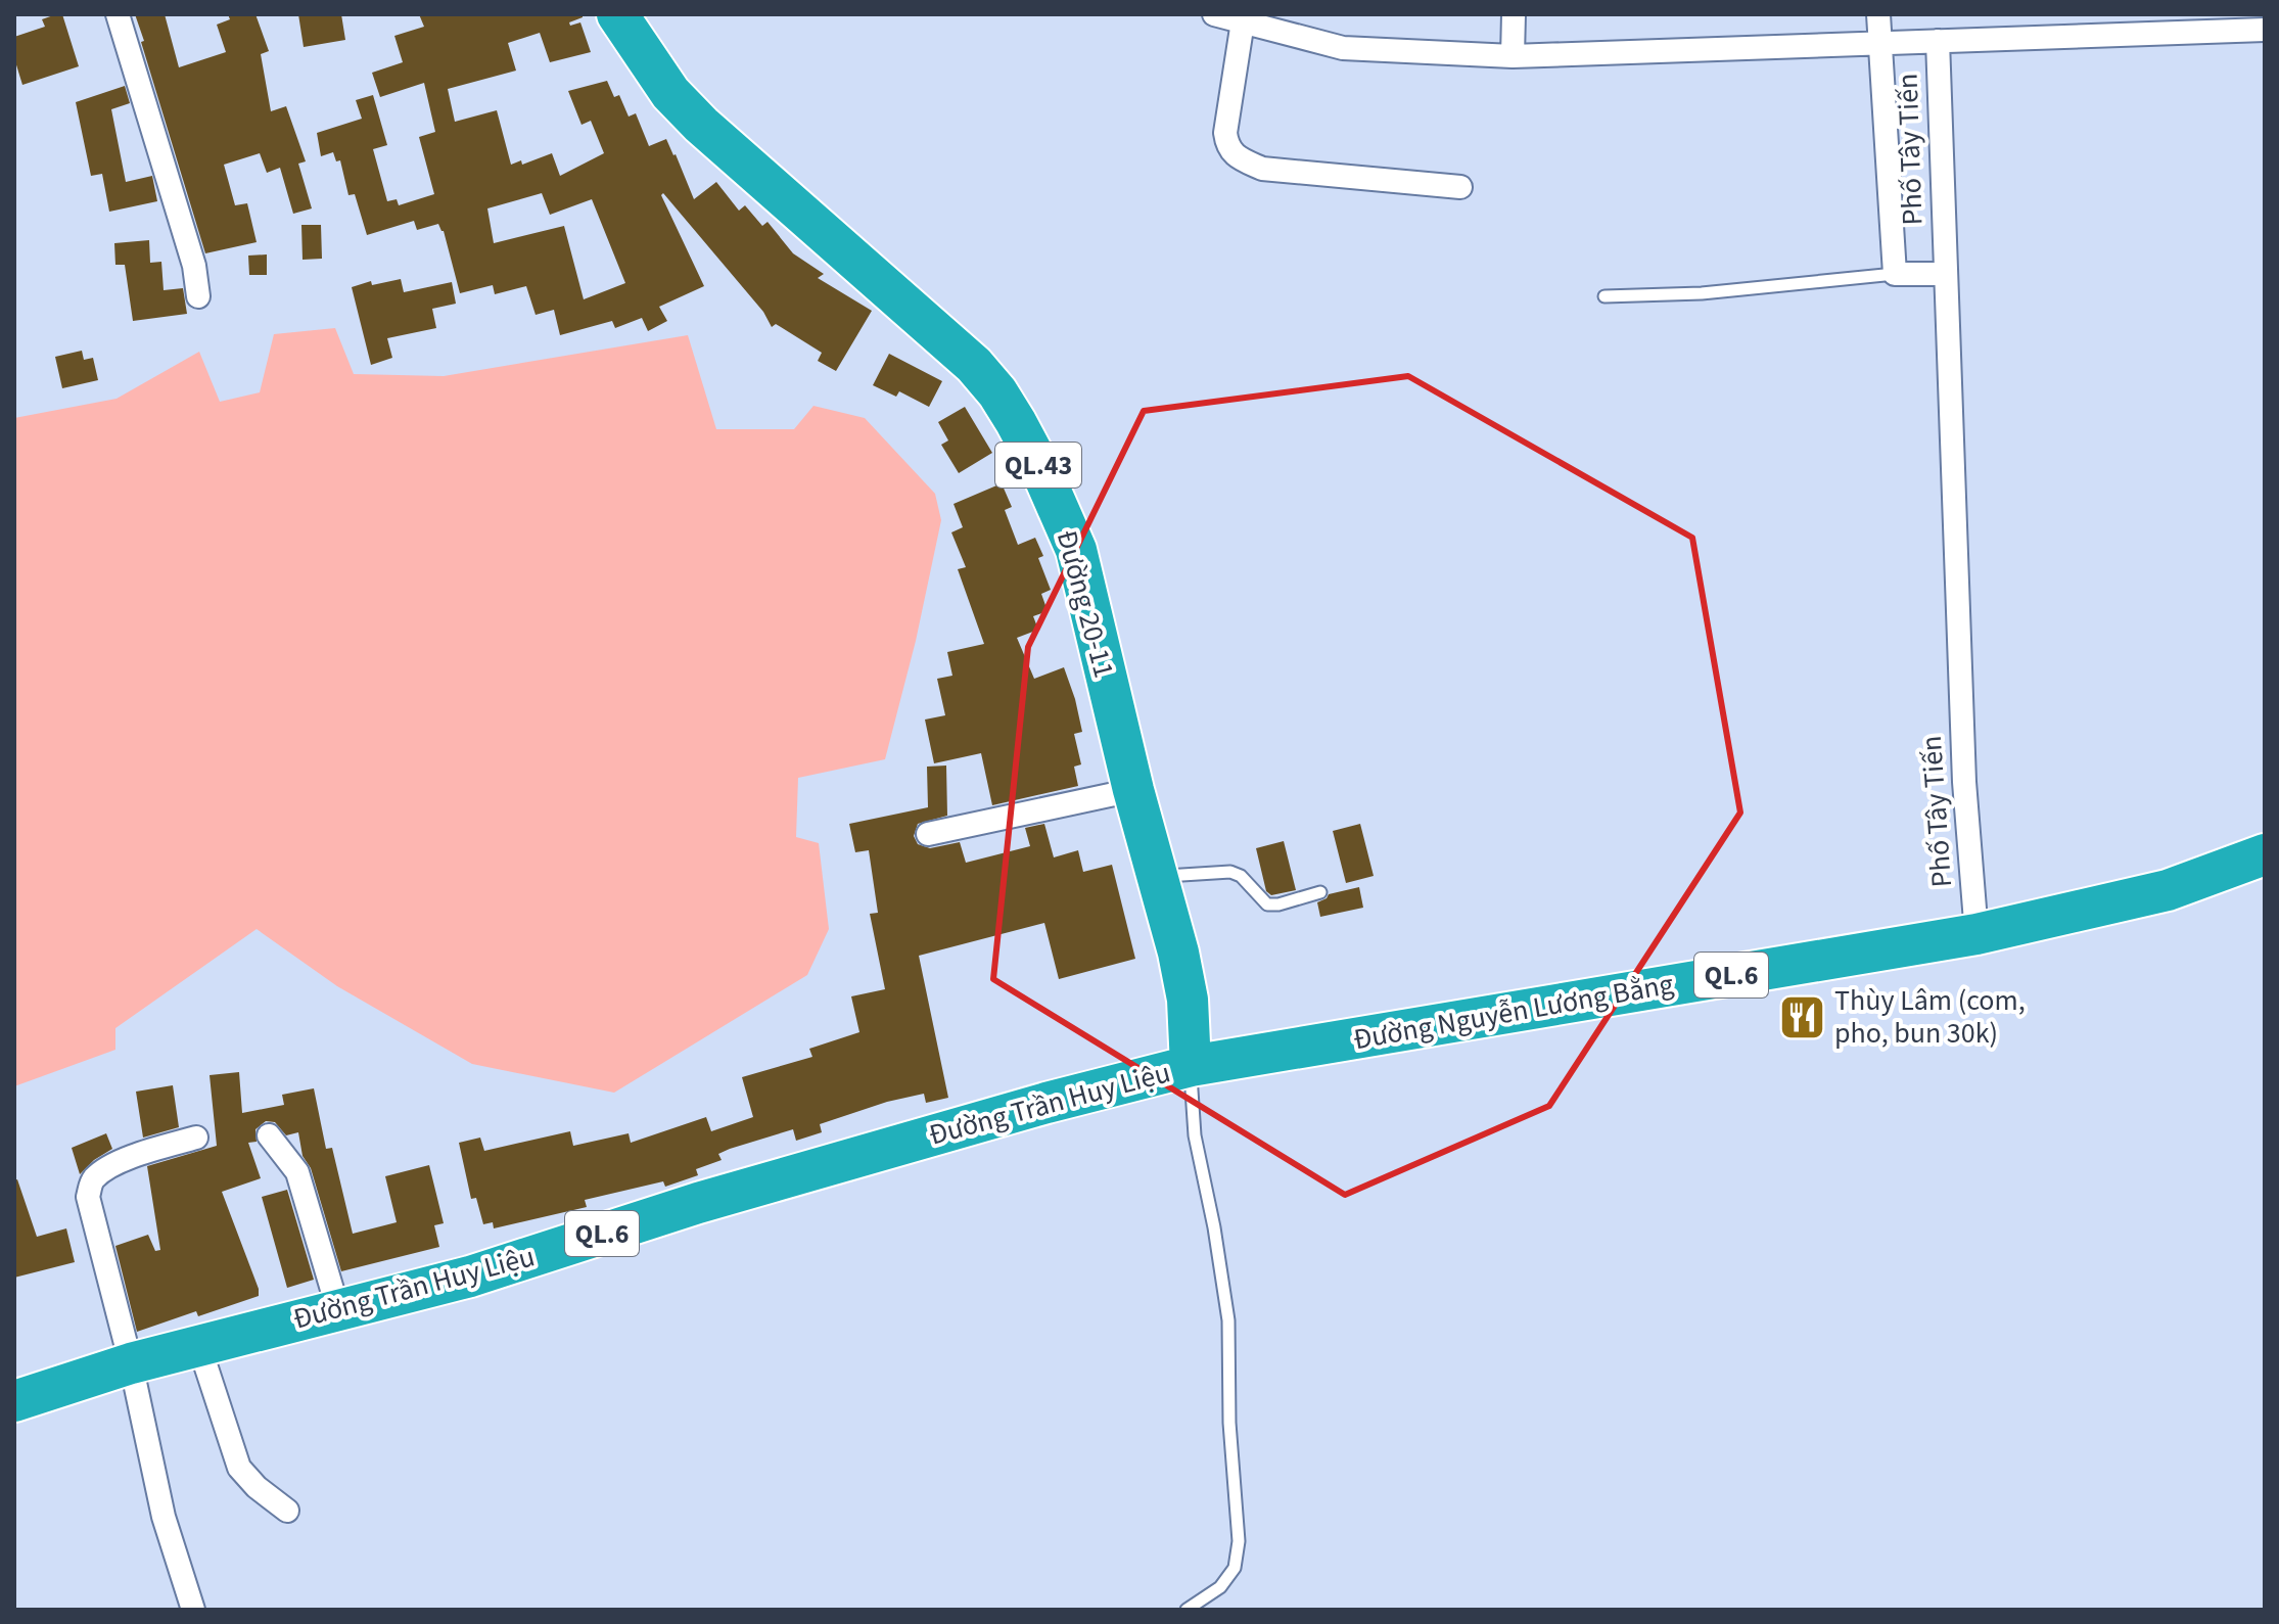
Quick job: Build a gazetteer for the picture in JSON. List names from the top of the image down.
{
  "streets": {
    "highway": [
      "QL.43",
      "Đường 20-11",
      "QL.6",
      "Đường Nguyễn Lương Bằng",
      "Đường Trần Huy Liệu"
    ],
    "street": ["Phố Tây Tiến"]
  },
  "crossings": [
    ["Phố Tây Tiến", "Đường Nguyễn Lương Bằng"],
    ["Đường 20-11", "Đường Nguyễn Lương Bằng"],
    ["Đường 20-11", "Đường Trần Huy Liệu"],
    ["Đường Nguyễn Lương Bằng", "Đường Trần Huy Liệu"]
  ],
  "places": {
    "restaurant": ["Thùy Lâm (com, pho, bun 30k)"]
  }
}
